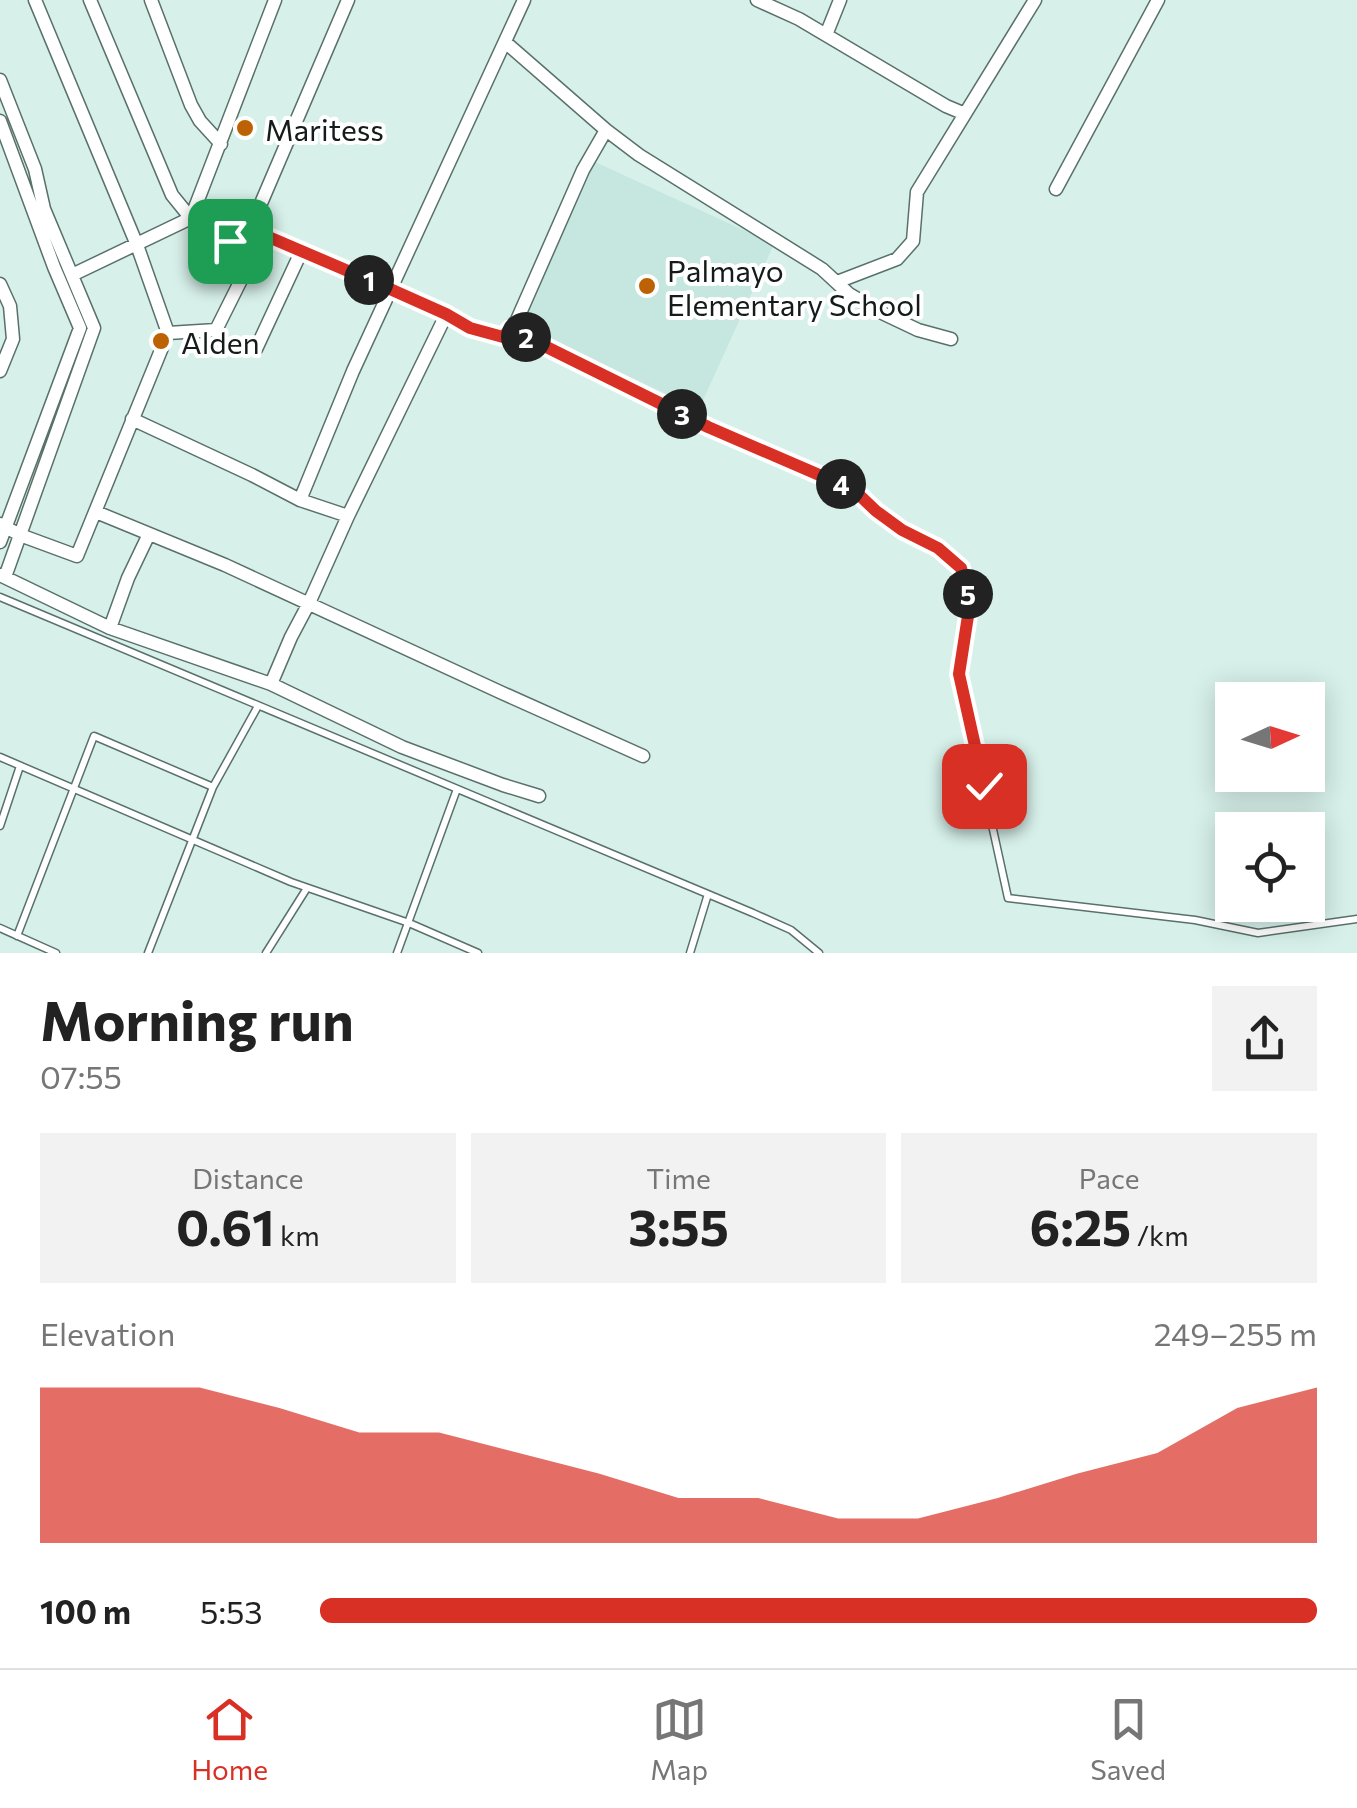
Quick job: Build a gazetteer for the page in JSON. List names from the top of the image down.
{
  "places": ["Maritess", "Palmayo Elementary School", "Alden"],
  "north": "right",
  "page": {
    "pins": [
      "1",
      "2",
      "3",
      "4",
      "5"
    ],
    "heading": ["Morning run", "07:55"],
    "stats": [
      ["Distance", "0.61 km"],
      ["Time", "3:55"],
      ["Pace", "6:25 /km"]
    ],
    "chart": ["Elevation", "249–255 m"],
    "list": [
      {
        "name": "100 m",
        "note": "5:53"
      }
    ],
    "tabs": ["Home", "Map", "Saved"]
  }
}
